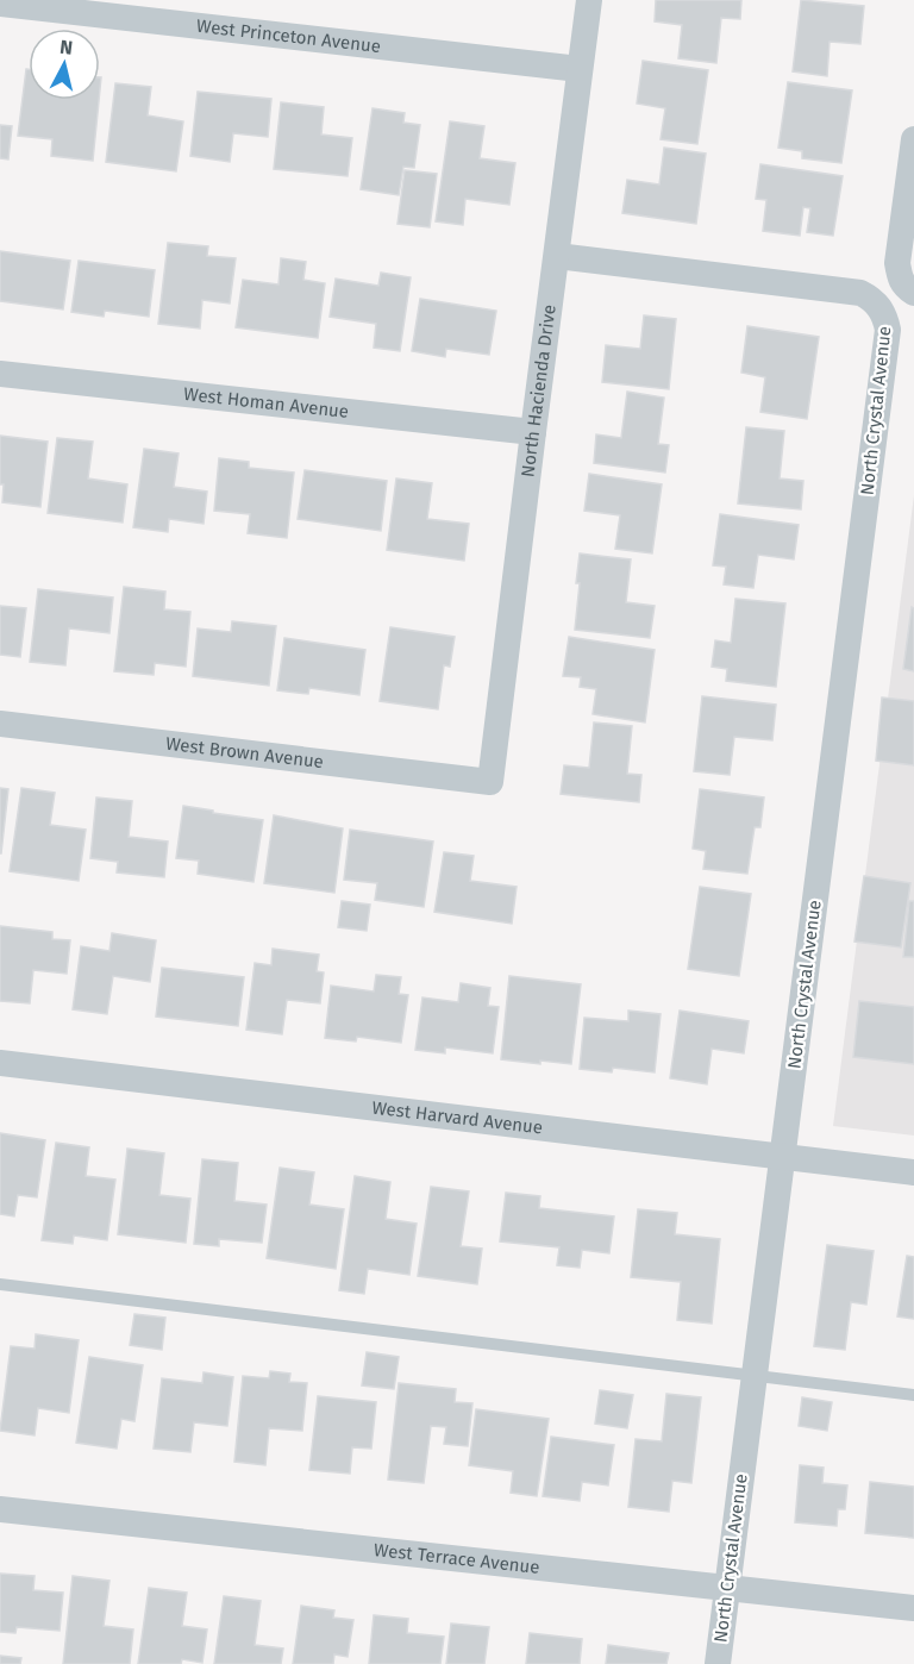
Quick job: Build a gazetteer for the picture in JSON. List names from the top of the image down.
{
  "streets": {
    "street": [
      "West Princeton Avenue",
      "North Hacienda Drive",
      "West Homan Avenue",
      "North Crystal Avenue",
      "West Brown Avenue",
      "West Harvard Avenue",
      "West Terrace Avenue"
    ]
  },
  "crossings": [
    ["West Princeton Avenue", "North Hacienda Drive"],
    ["North Hacienda Drive", "West Homan Avenue"],
    ["North Hacienda Drive", "North Crystal Avenue"],
    ["North Hacienda Drive", "West Brown Avenue"],
    ["North Crystal Avenue", "West Harvard Avenue"],
    ["North Crystal Avenue", "West Terrace Avenue"]
  ],
  "north": "top"
}
